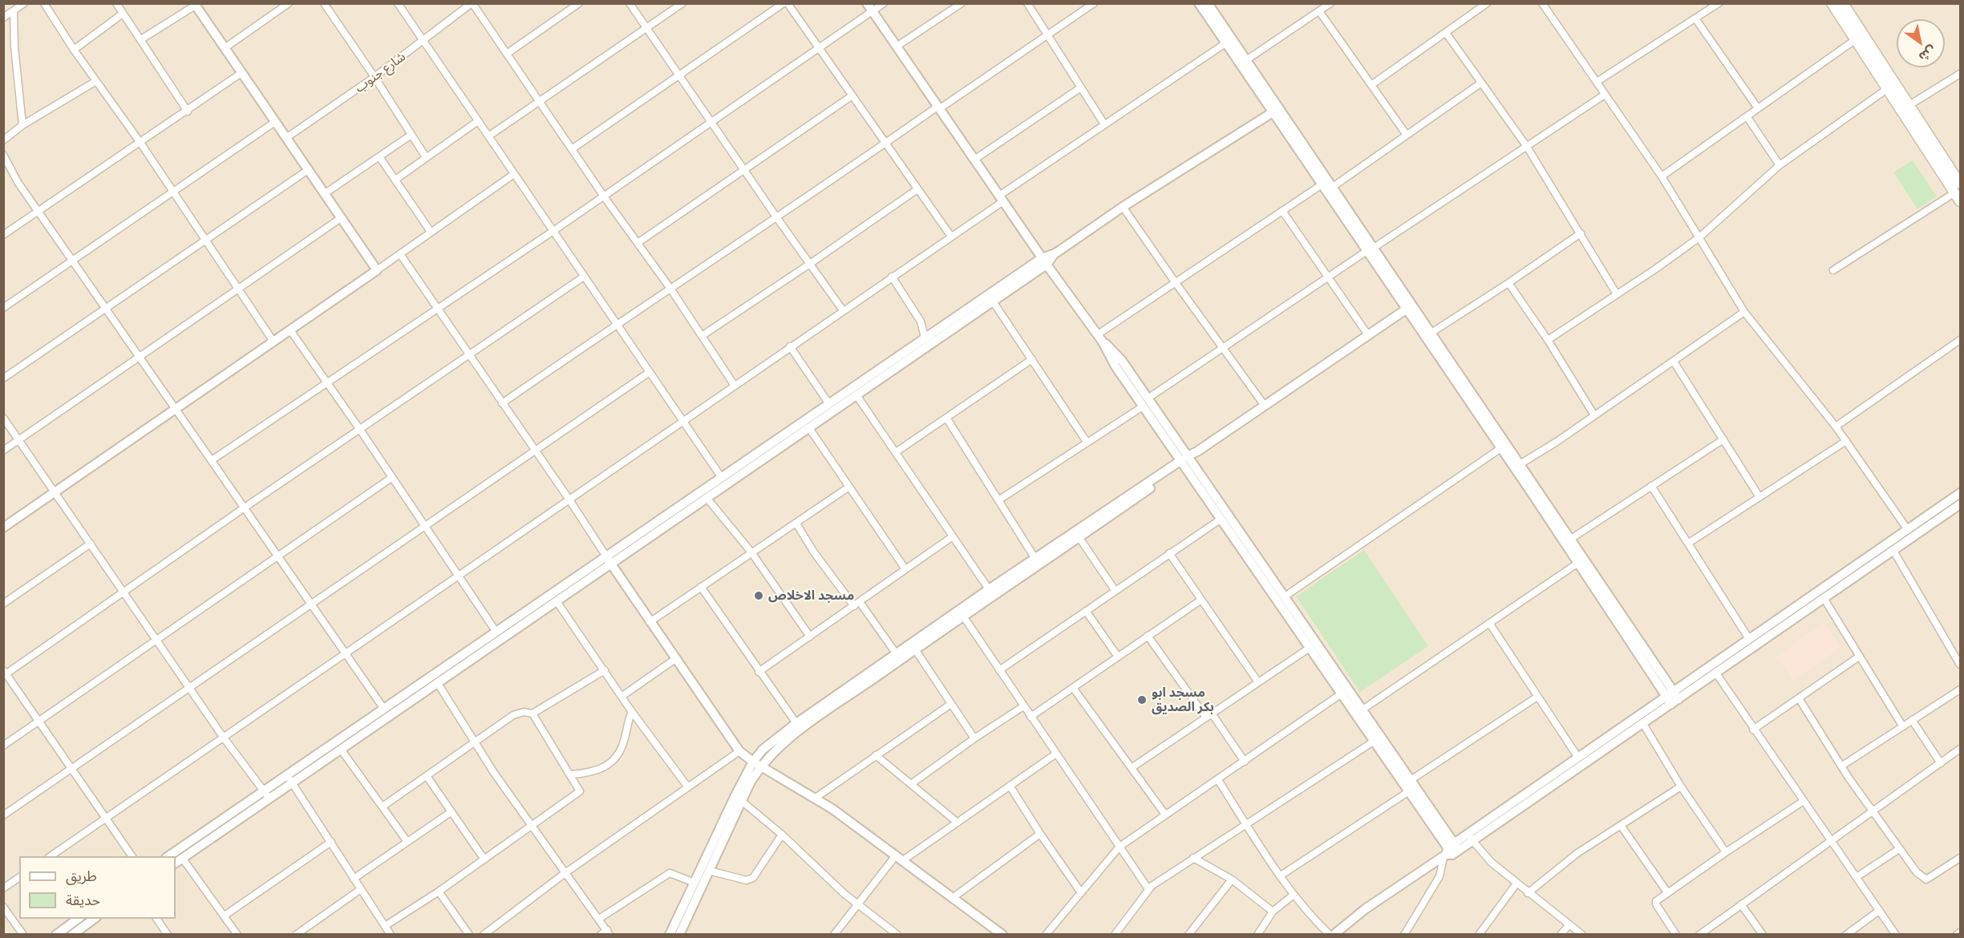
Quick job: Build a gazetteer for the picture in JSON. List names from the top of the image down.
{
  "streets": {
    "street": ["شارع جنوب"]
  },
  "places": ["مسجد الاخلاص", "مسجد ابو بكر الصديق"],
  "legend": ["طريق", "حديقة"],
  "north": "bottom right"
}
